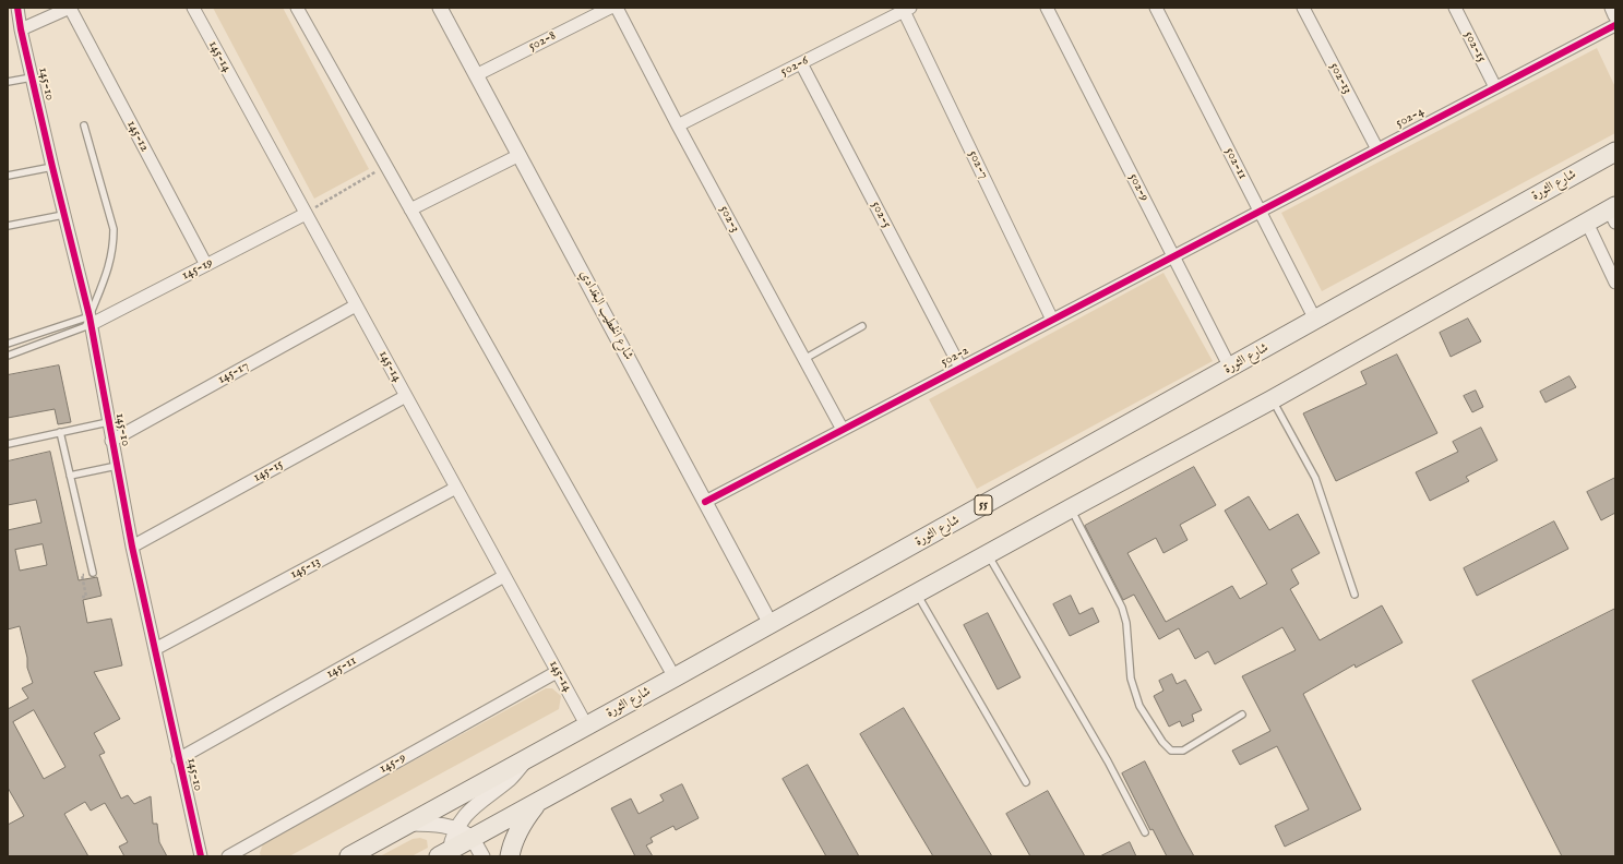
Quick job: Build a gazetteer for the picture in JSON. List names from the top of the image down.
{
  "streets": {
    "main road": ["شارع الثورة", "55"],
    "street": [
      "502-8",
      "502-15",
      "145-14",
      "502-6",
      "502-13",
      "145-10",
      "502-4",
      "145-12",
      "502-11",
      "502-7",
      "502-9",
      "502-5",
      "502-3",
      "145-19",
      "شارع الخطيب البغدادي",
      "502-2",
      "145-17",
      "145-15",
      "145-13",
      "145-11",
      "145-9"
    ]
  },
  "crossings": [
    ["502-8", "شارع الخطيب البغدادي"],
    ["502-15", "502-4"],
    ["145-14", "شارع الثورة"],
    ["145-14", "145-19"],
    ["145-14", "145-17"],
    ["145-14", "145-15"],
    ["145-14", "145-13"],
    ["145-14", "145-11"],
    ["145-14", "145-9"],
    ["502-6", "502-7"],
    ["502-6", "502-5"],
    ["502-6", "502-3"],
    ["502-13", "502-4"],
    ["145-10", "145-19"],
    ["145-10", "145-17"],
    ["145-10", "145-15"],
    ["145-10", "145-13"],
    ["145-10", "145-11"],
    ["502-4", "502-11"],
    ["502-4", "502-2"],
    ["145-12", "145-19"],
    ["502-11", "شارع الثورة"],
    ["502-7", "502-2"],
    ["شارع الثورة", "502-9"],
    ["شارع الثورة", "شارع الخطيب البغدادي"],
    ["502-9", "502-2"],
    ["502-5", "502-2"],
    ["502-3", "502-2"],
    ["شارع الخطيب البغدادي", "502-2"]
  ]
}
